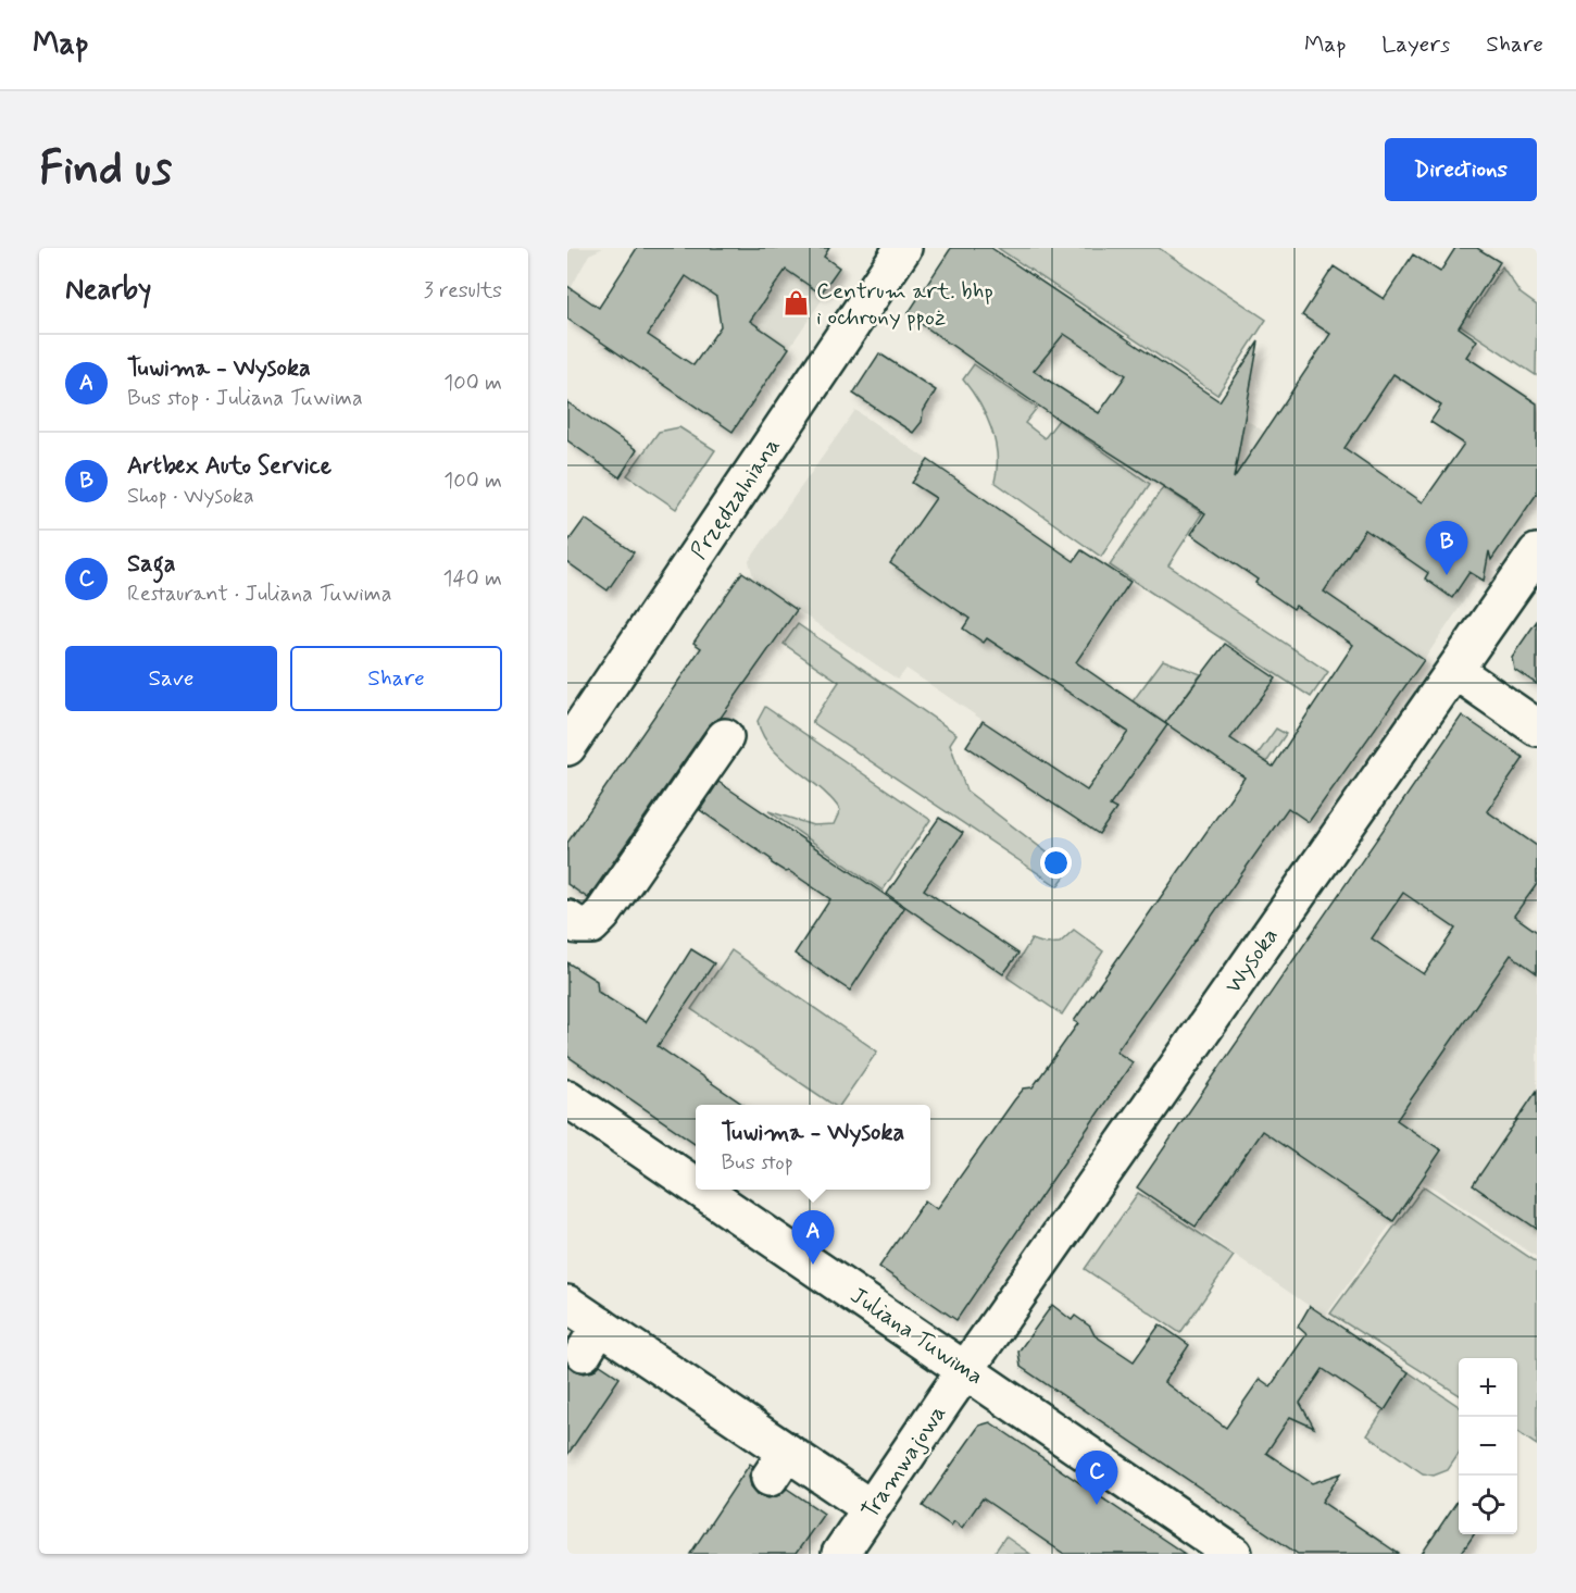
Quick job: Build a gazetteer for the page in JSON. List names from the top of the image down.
{
  "streets": {
    "street": [
      "Przędzalniana",
      "Wysoka",
      "Juliana Tuwima",
      "Tramwajowa"
    ]
  },
  "crossings": [
    ["Wysoka", "Juliana Tuwima"],
    ["Wysoka", "Tramwajowa"],
    ["Juliana Tuwima", "Tramwajowa"]
  ],
  "places": {
    "shop": ["Centrum art. bhp i ochrony ppoż"]
  },
  "page": {
    "header": "Map",
    "nav": ["Map", "Layers", "Share"],
    "buttons": [
      "Directions",
      ["Save", "Share"]
    ],
    "title": "Find us",
    "heading": ["Nearby", "3 results"],
    "list": [
      {
        "mark": "A",
        "name": "Tuwima - Wysoka",
        "note": "Bus stop · Juliana Tuwima",
        "value": "100 m"
      },
      {
        "mark": "B",
        "name": "Artbex Auto Service",
        "note": "Shop · Wysoka",
        "value": "100 m"
      },
      {
        "mark": "C",
        "name": "Saga",
        "note": "Restaurant · Juliana Tuwima",
        "value": "140 m"
      }
    ],
    "pins": ["B", "A", "C"],
    "popup": ["Tuwima - Wysoka", "Bus stop"],
    "map_buttons": ["+", "−"]
  }
}
